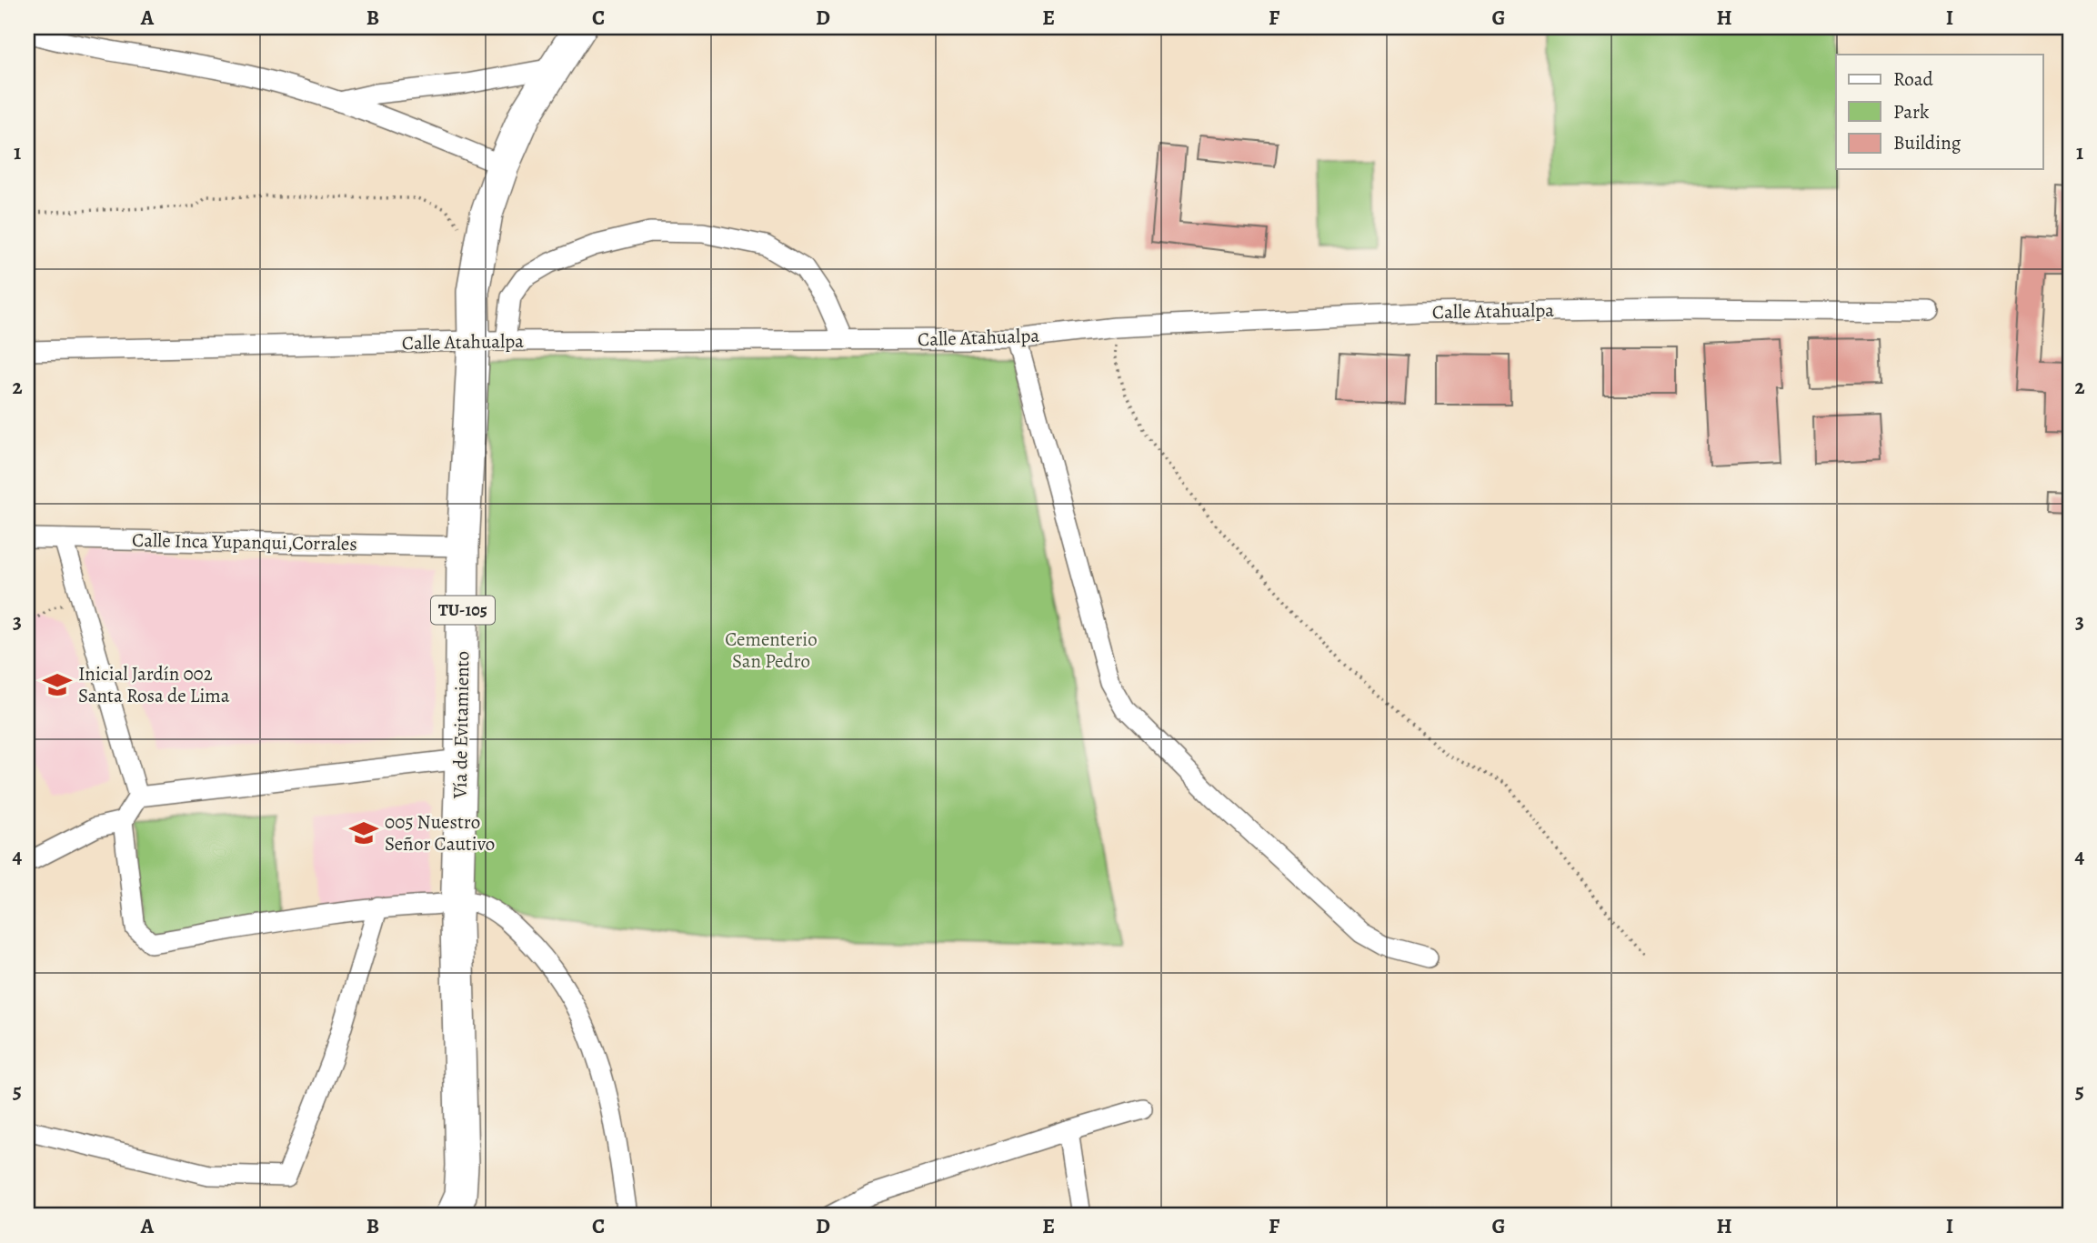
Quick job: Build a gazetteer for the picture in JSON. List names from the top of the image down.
{
  "streets": {
    "main road": ["TU-105", "Vía de Evitamiento"],
    "street": ["Calle Atahualpa", "Calle Inca Yupanqui,Corrales"]
  },
  "crossings": [
    ["Calle Atahualpa", "Vía de Evitamiento"],
    ["Calle Inca Yupanqui,Corrales", "Vía de Evitamiento"]
  ],
  "parks": ["Cementerio San Pedro"],
  "places": {
    "school or university": ["Inicial Jardín 002 Santa Rosa de Lima", "005 Nuestro Señor Cautivo"]
  },
  "legend": ["Road", "Park", "Building"],
  "grid": {
    "columns": [
      "A",
      "B",
      "C",
      "D",
      "E",
      "F",
      "G",
      "H",
      "I"
    ],
    "rows": [
      "1",
      "2",
      "3",
      "4",
      "5"
    ]
  }
}
